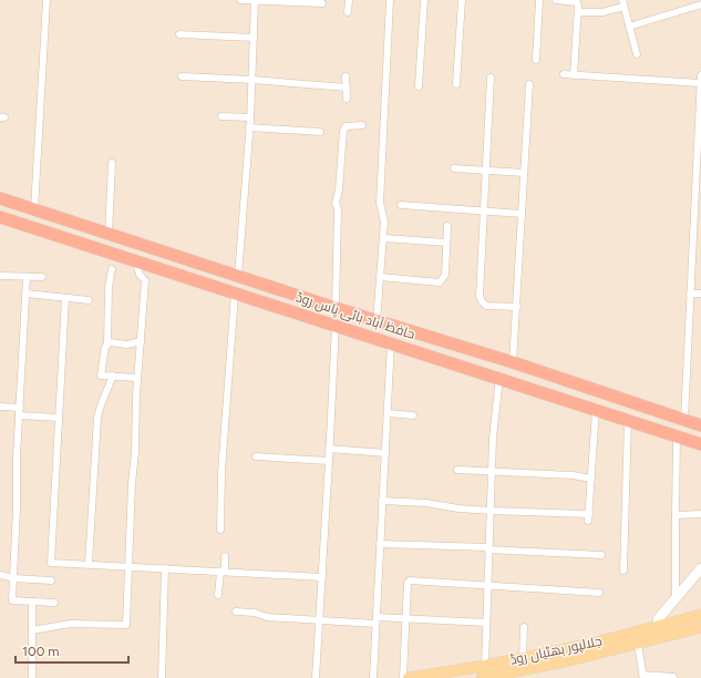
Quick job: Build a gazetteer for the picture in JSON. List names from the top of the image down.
{
  "streets": {
    "highway": ["حافظ آباد بائی پاس روڈ"],
    "main road": ["جلالپور بھٹیاں روڈ"]
  },
  "scale_bar": "100 m"
}
